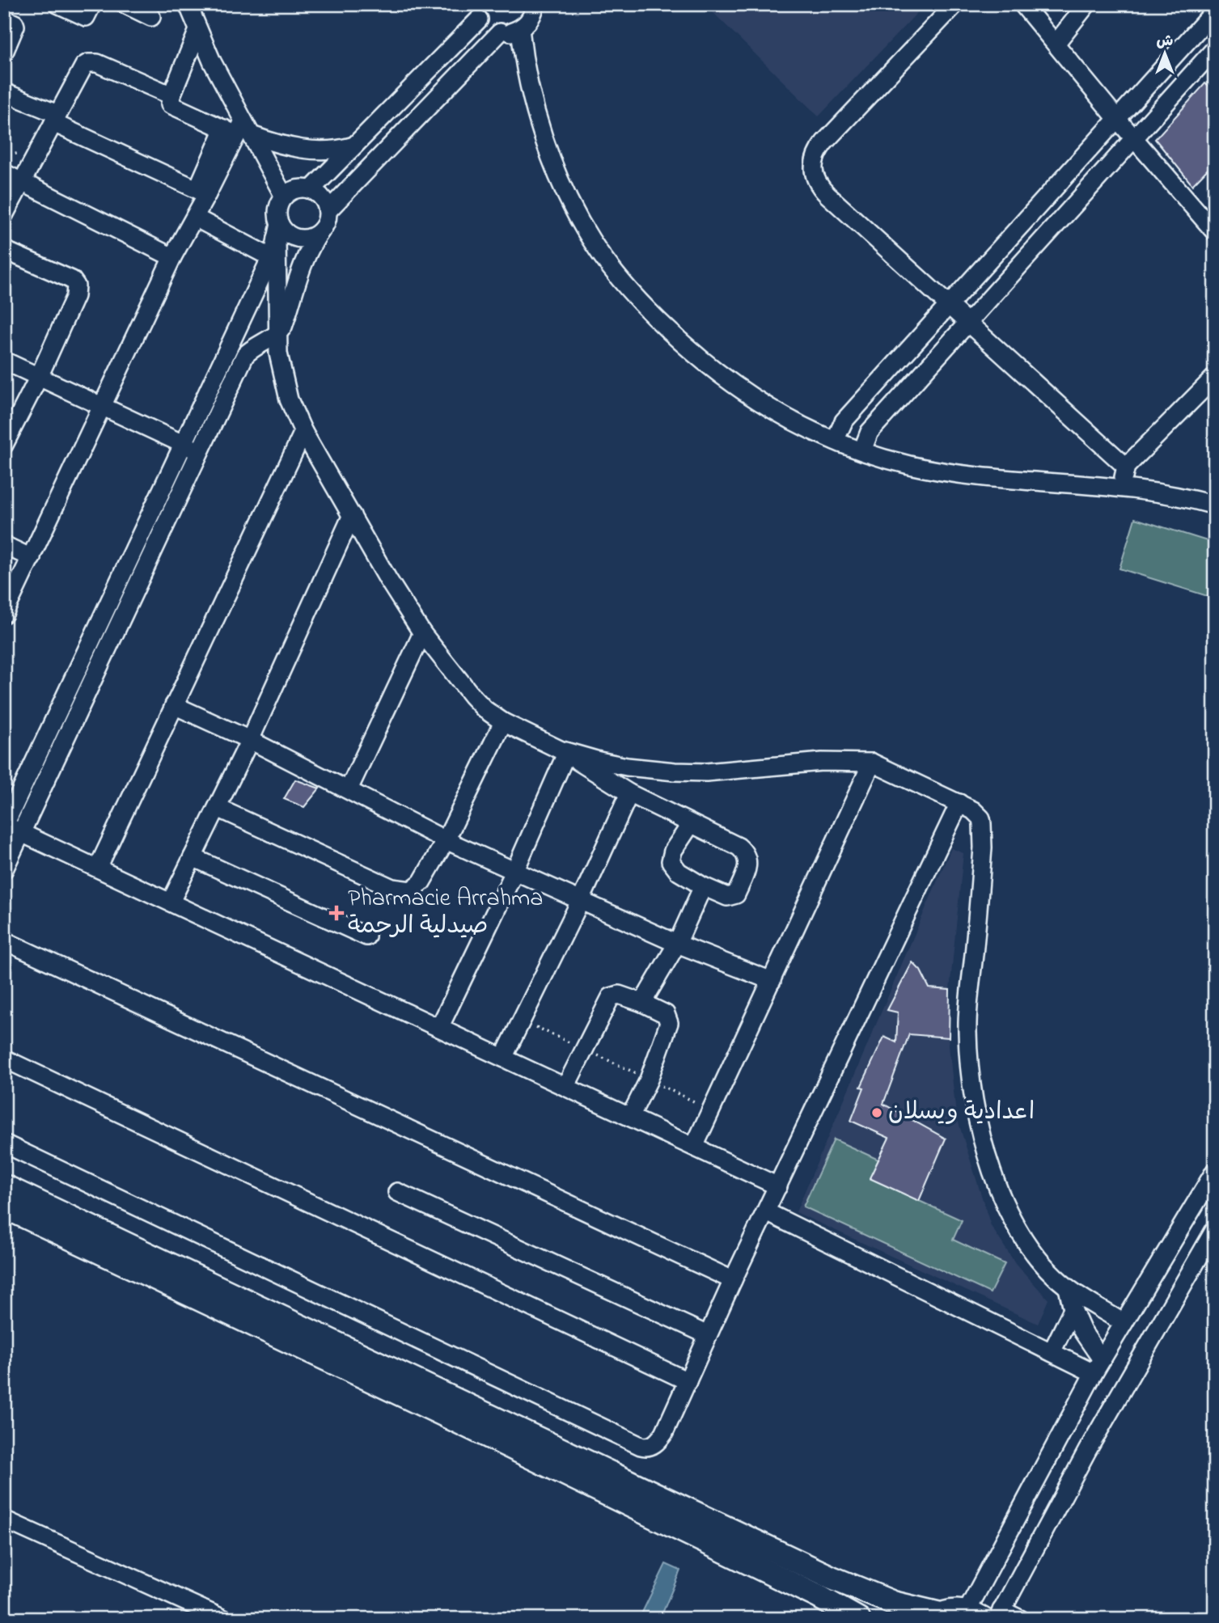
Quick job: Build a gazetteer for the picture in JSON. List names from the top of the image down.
{
  "places": {
    "health": ["Pharmacie Arrahma صيدلية الرحمة"],
    "other": ["اعدادية ويسلان"]
  },
  "north": "top"
}
